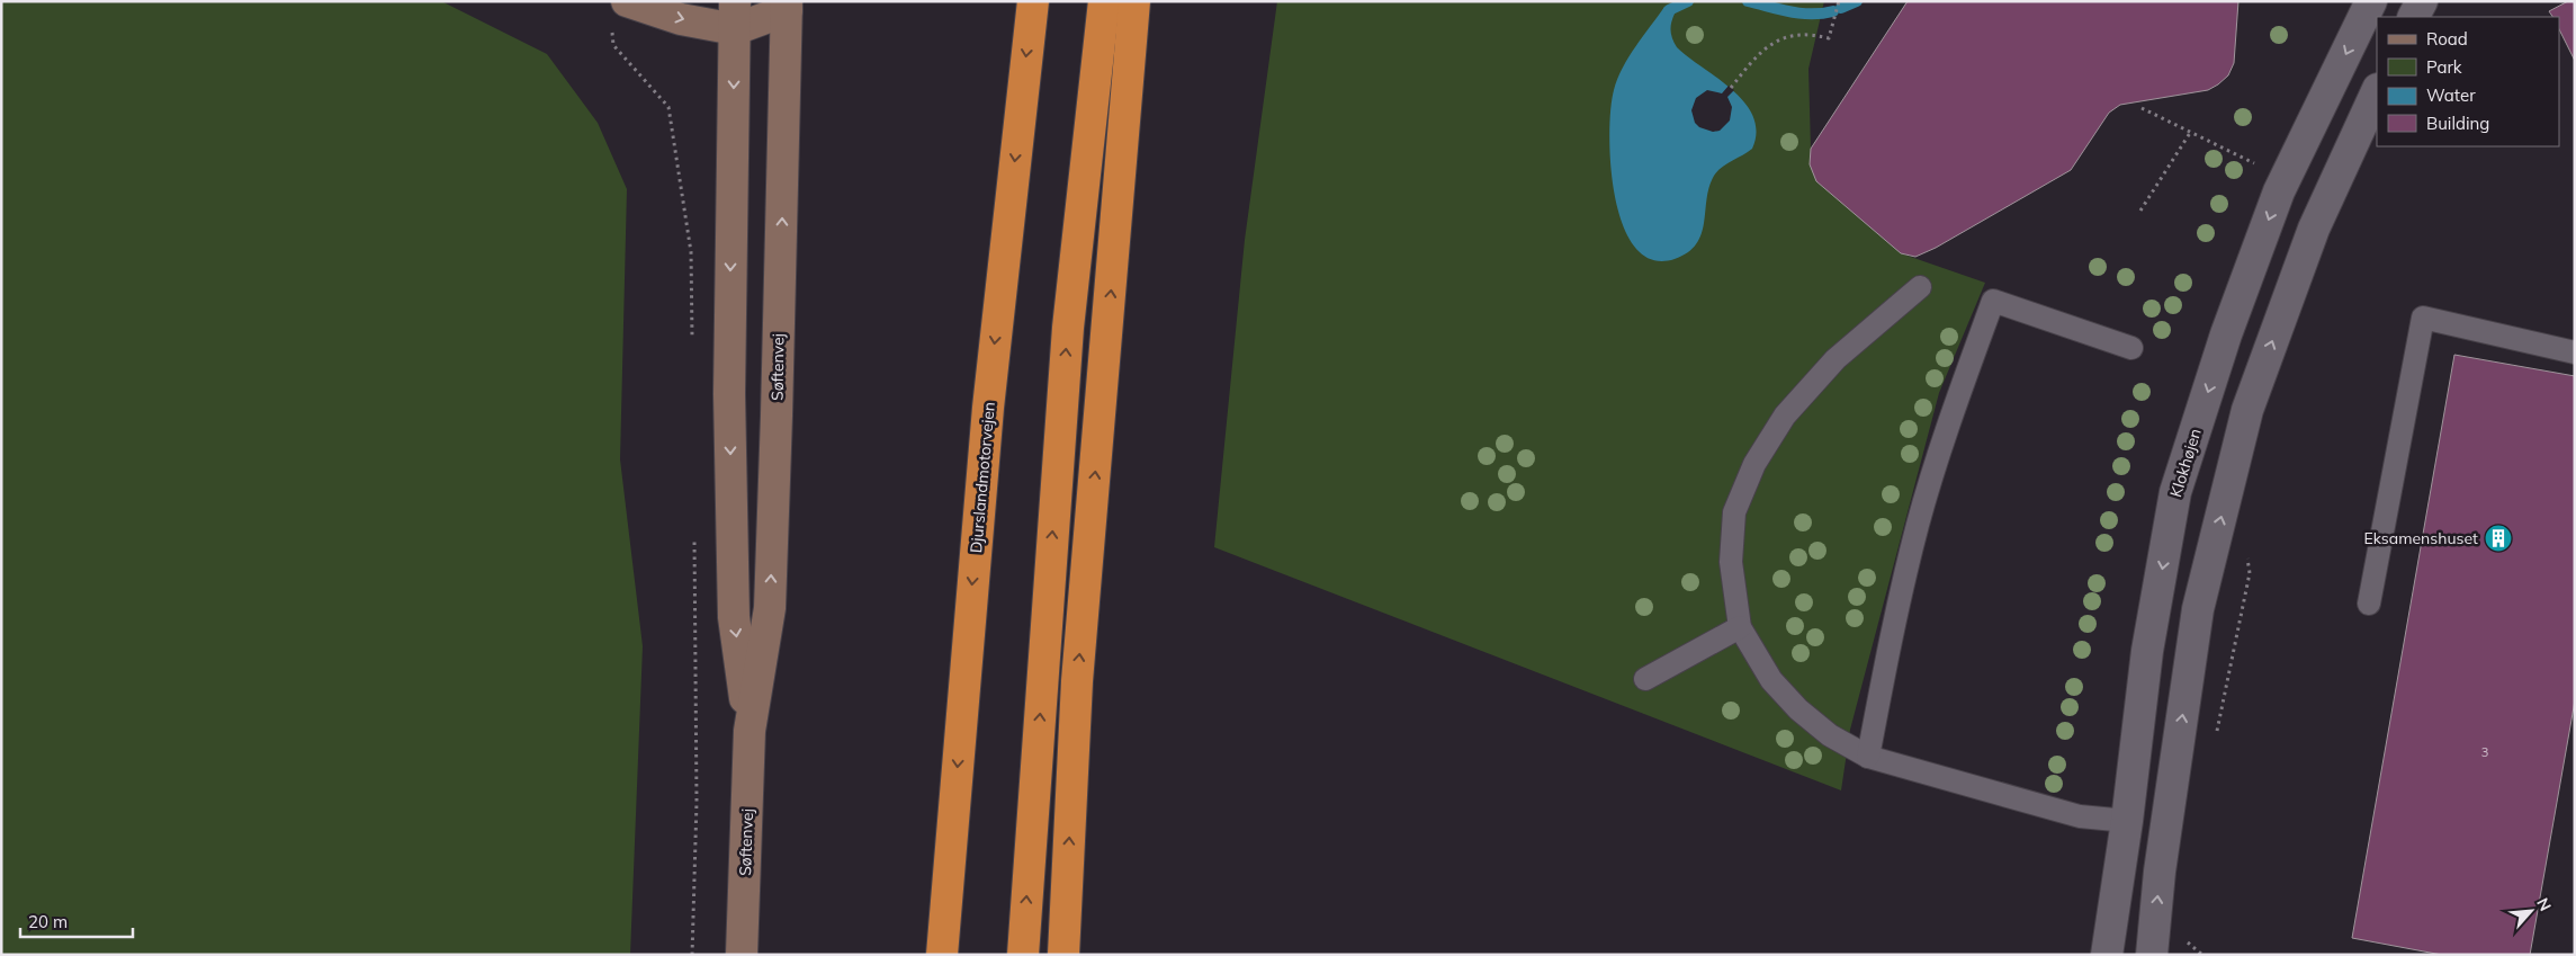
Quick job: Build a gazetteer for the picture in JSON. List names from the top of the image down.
{
  "streets": {
    "highway": ["Djurslandmotorvejen"],
    "main road": ["Søftenvej"],
    "street": ["Klokhøjen"]
  },
  "places": {
    "building": ["Eksamenshuset"]
  },
  "house_numbers": ["3"],
  "legend": [
    "Road",
    "Park",
    "Water",
    "Building"
  ],
  "scale_bar": "20 m",
  "north": "top right"
}
